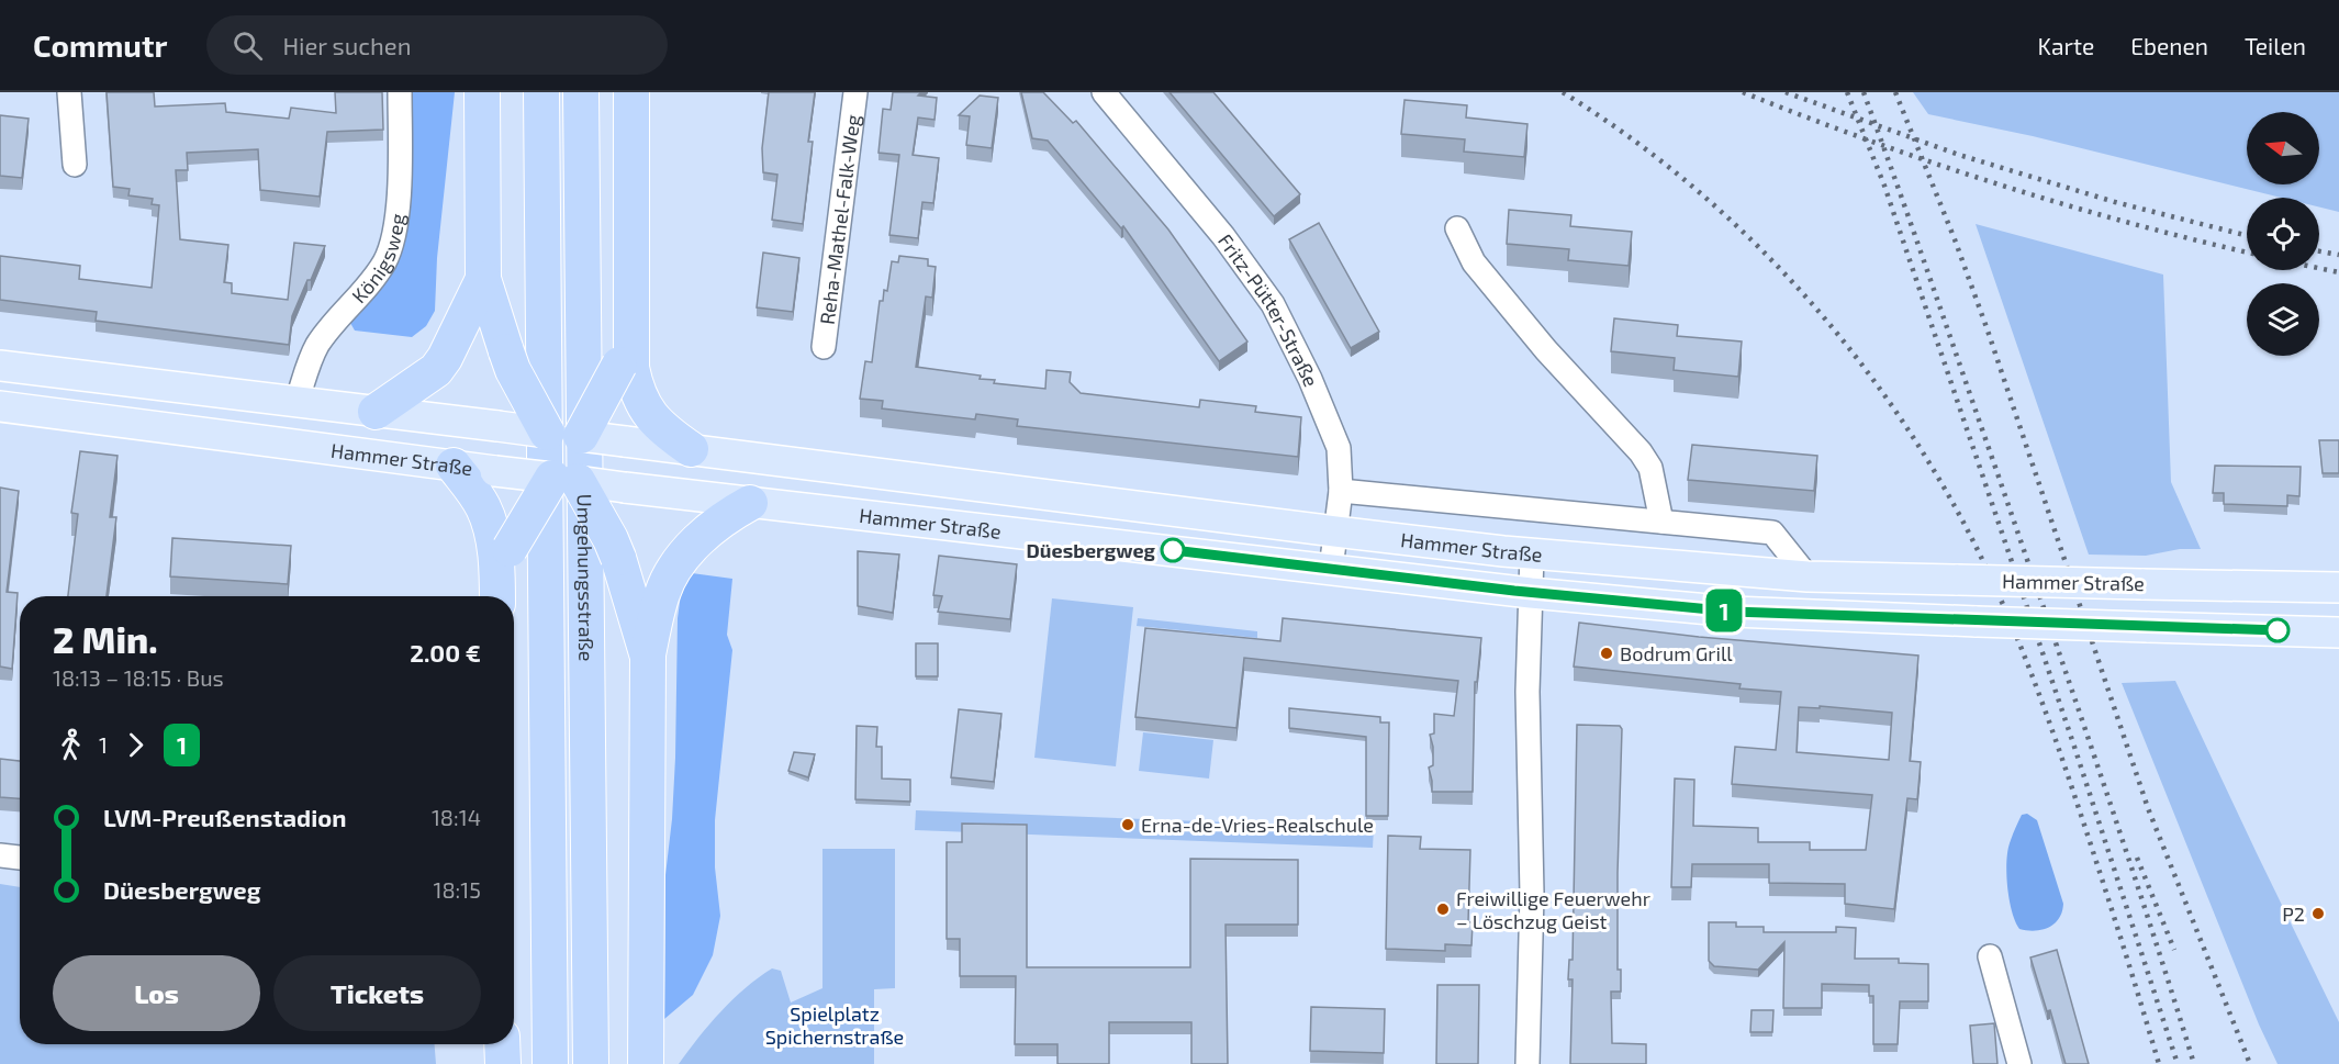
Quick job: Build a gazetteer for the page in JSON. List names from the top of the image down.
{
  "streets": {
    "highway": ["Umgehungsstraße"],
    "main road": ["Hammer Straße"],
    "street": ["Reha-Mathel-Falk-Weg", "Königsweg", "Fritz-Pütter-Straße"]
  },
  "crossings": [
    ["Königsweg", "Hammer Straße"],
    ["Fritz-Pütter-Straße", "Hammer Straße"]
  ],
  "parks": ["Spielplatz Spichernstraße"],
  "places": [
    "Düesbergweg",
    "Bodrum Grill",
    "Erna-de-Vries-Realschule",
    "Freiwillige Feuerwehr – Löschzug Geist",
    "P2"
  ],
  "lines": ["bus line 1"],
  "north": "left",
  "page": {
    "header": "Commutr",
    "search": "Hier suchen",
    "nav": ["Karte", "Ebenen", "Teilen"],
    "on_map": "1",
    "heading": ["2 Min.", "18:13 – 18:15 · Bus", "2.00 €"],
    "legs": ["1", "1"],
    "list": [
      {
        "name": "LVM-Preußenstadion",
        "value": "18:14"
      },
      {
        "name": "Düesbergweg",
        "value": "18:15"
      }
    ],
    "buttons": ["Los", "Tickets"]
  }
}
